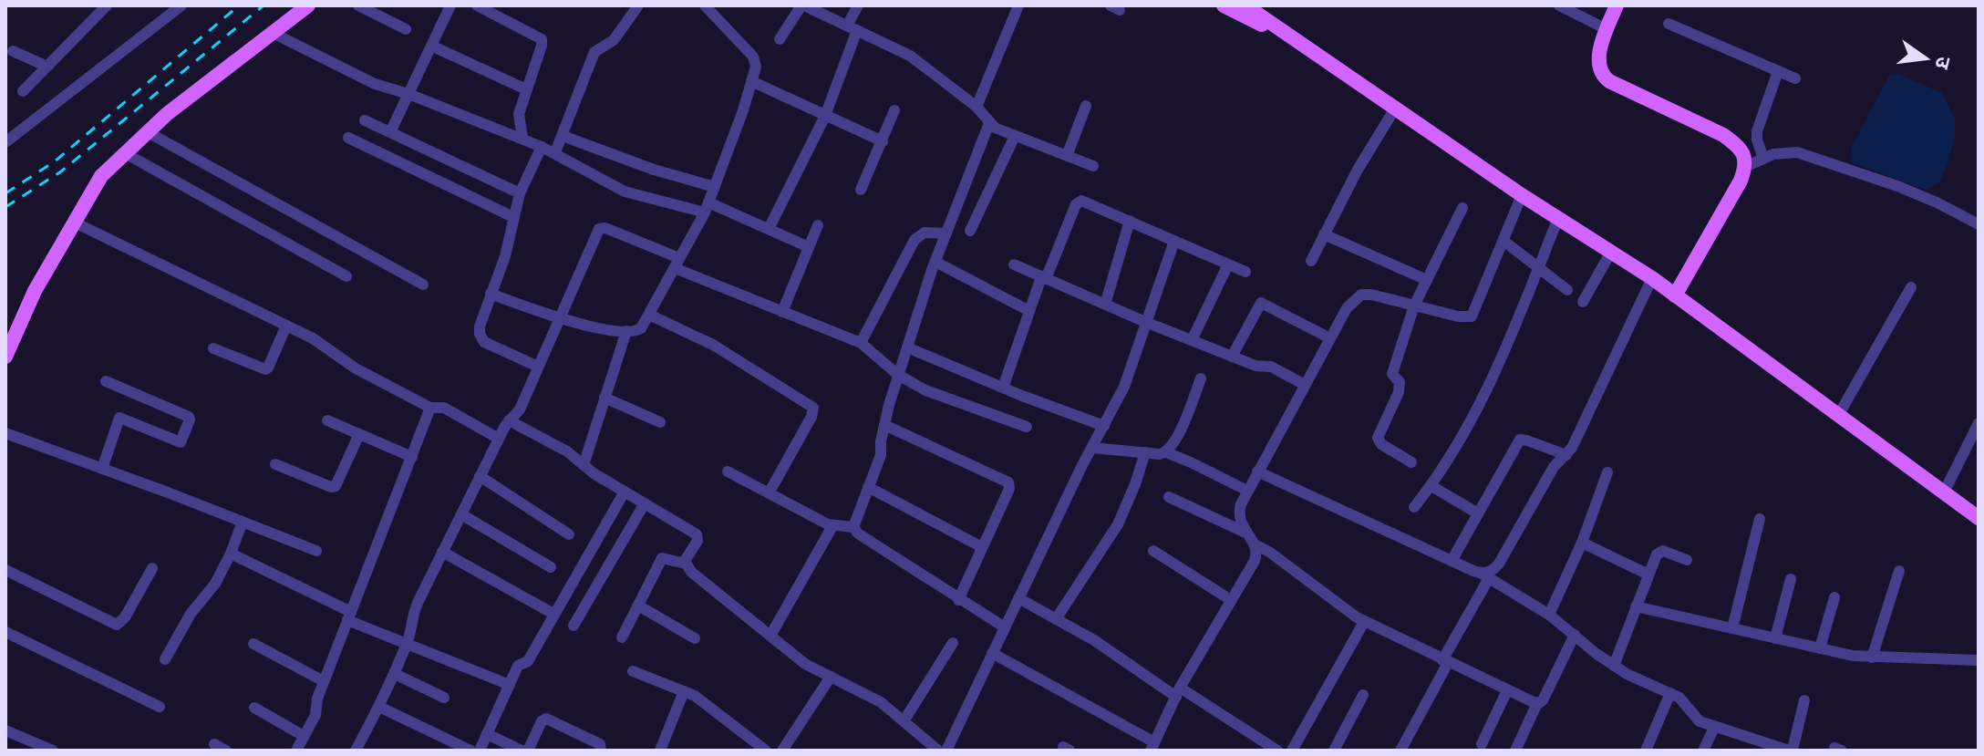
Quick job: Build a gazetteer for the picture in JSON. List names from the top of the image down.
{
  "north": "right"
}
